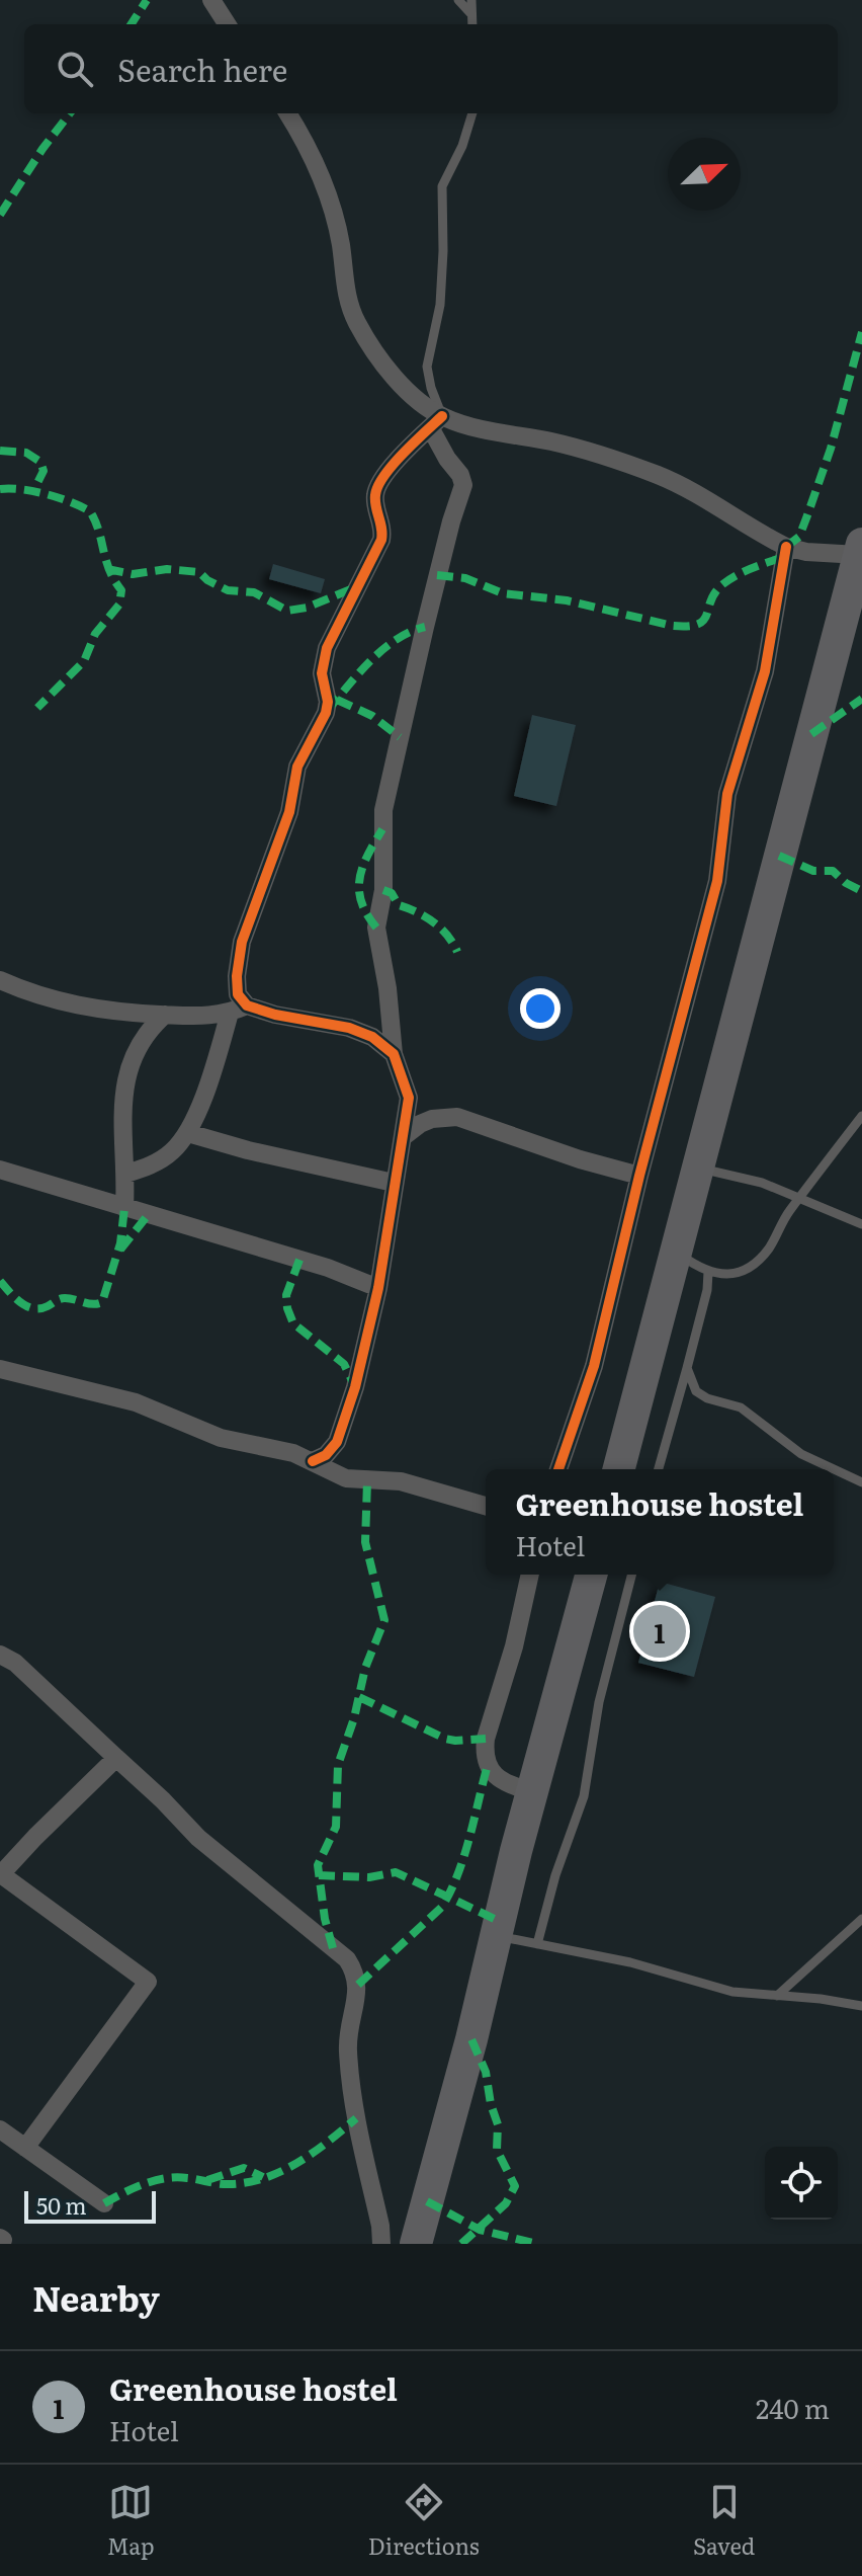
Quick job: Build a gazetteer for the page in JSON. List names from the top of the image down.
{
  "scale_bar": "50 m",
  "north": "top right",
  "page": {
    "search": "Search here",
    "popup": ["Greenhouse hostel", "Hotel"],
    "pins": "1",
    "scale": "50 m",
    "heading": "Nearby",
    "list": [
      {
        "mark": "1",
        "name": "Greenhouse hostel",
        "note": "Hotel",
        "value": "240 m"
      }
    ],
    "nav": ["Map", "Directions", "Saved"]
  }
}
